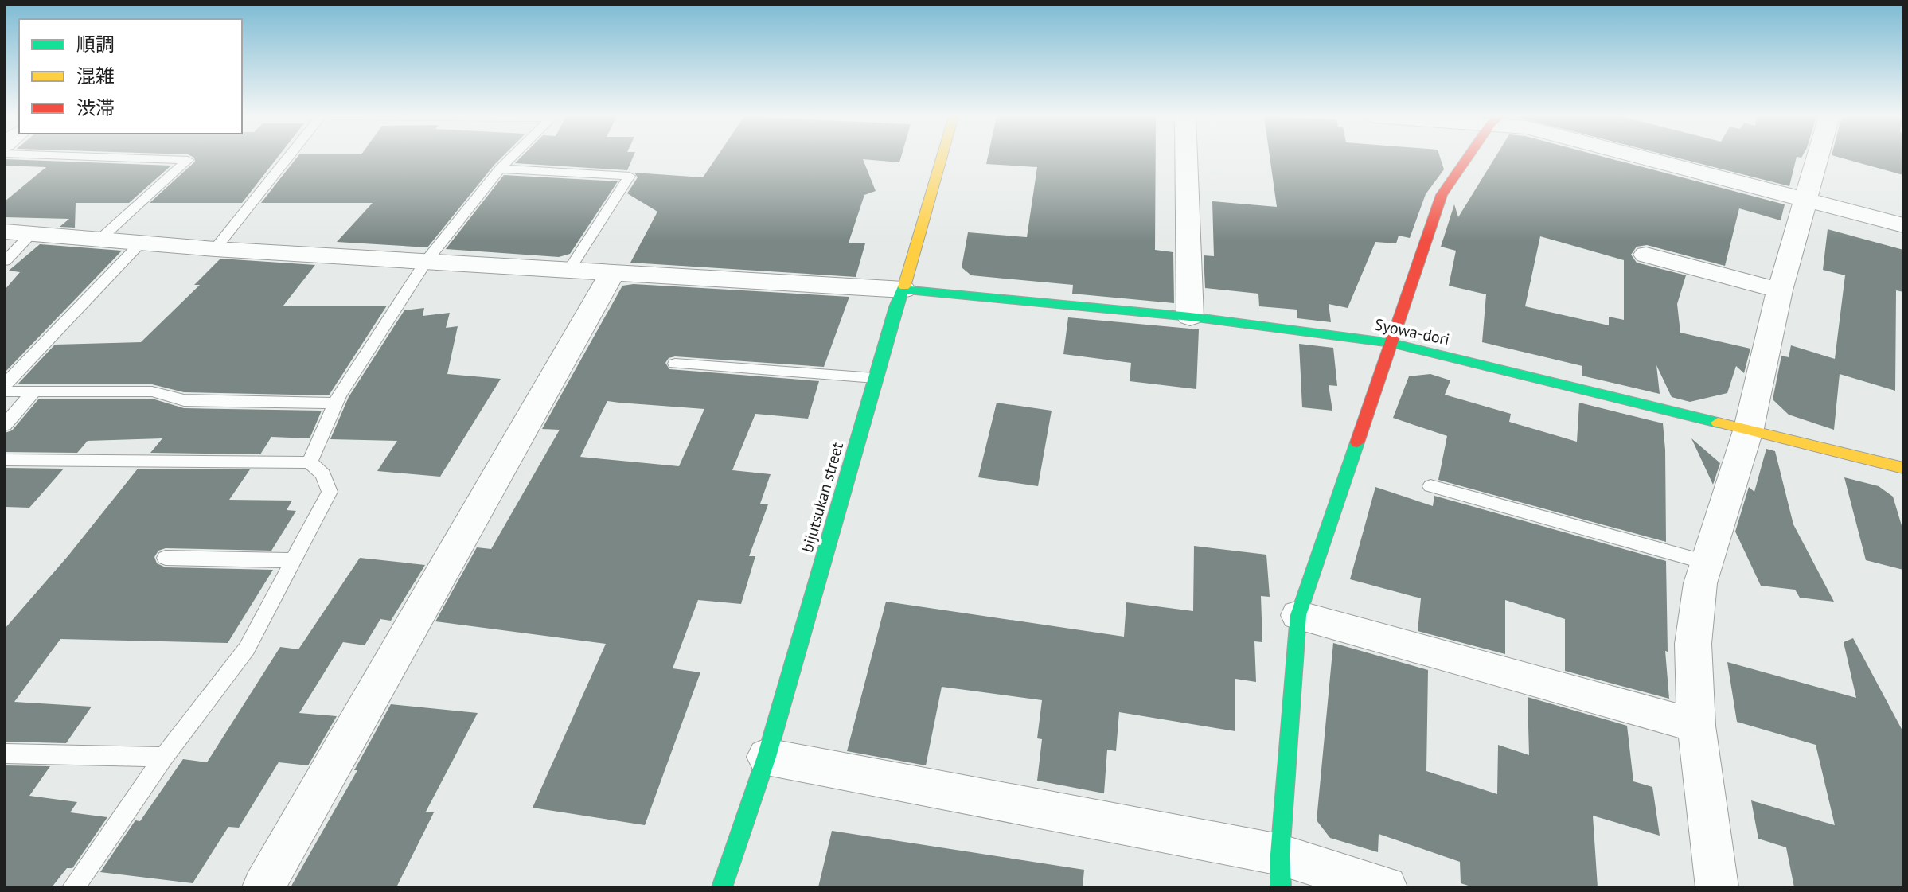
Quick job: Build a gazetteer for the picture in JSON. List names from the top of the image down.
{
  "streets": {
    "main road": ["Syowa-dori", "bijutsukan street"]
  },
  "crossings": [
    ["Syowa-dori", "bijutsukan street"]
  ],
  "legend": ["順調", "混雑", "渋滞"]
}
